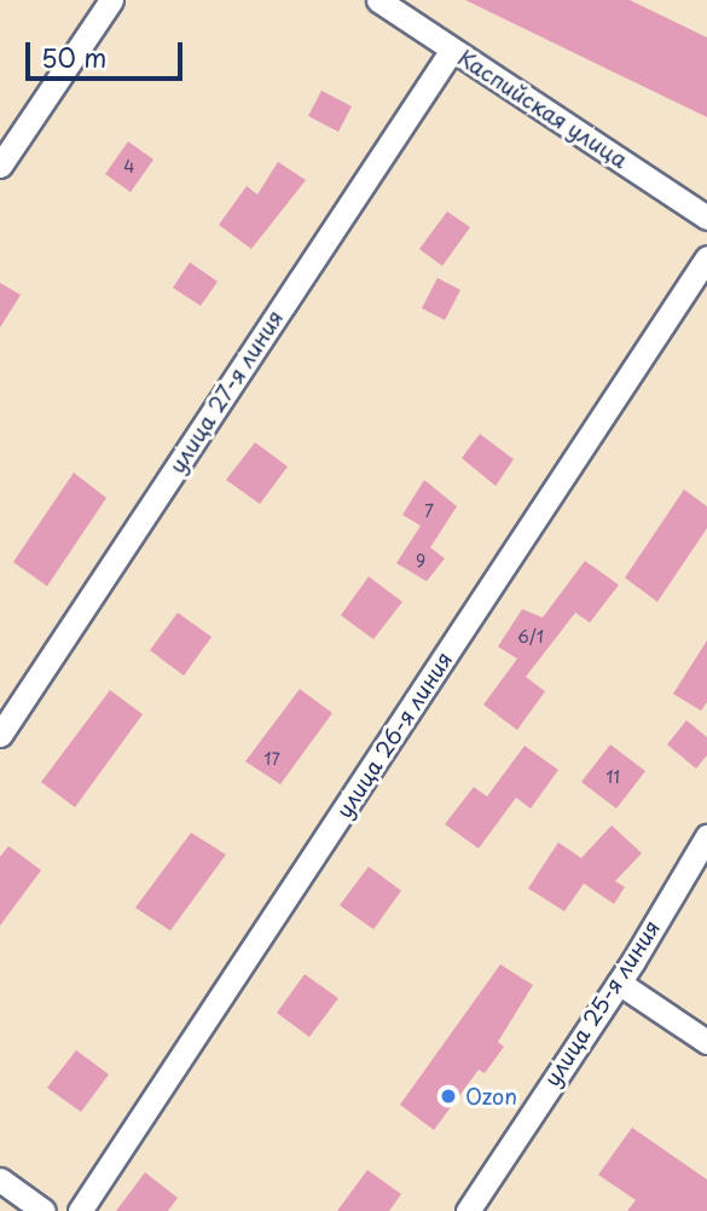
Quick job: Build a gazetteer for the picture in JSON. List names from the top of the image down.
{
  "streets": {
    "street": [
      "Каспийская улица",
      "улица 27-я линия",
      "улица 26-я линия",
      "улица 25-я линия"
    ]
  },
  "crossings": [
    ["Каспийская улица", "улица 27-я линия"]
  ],
  "places": ["Ozon"],
  "house_numbers": [
    "4",
    "7",
    "9",
    "6/1",
    "17",
    "11"
  ],
  "scale_bar": "50 m"
}
